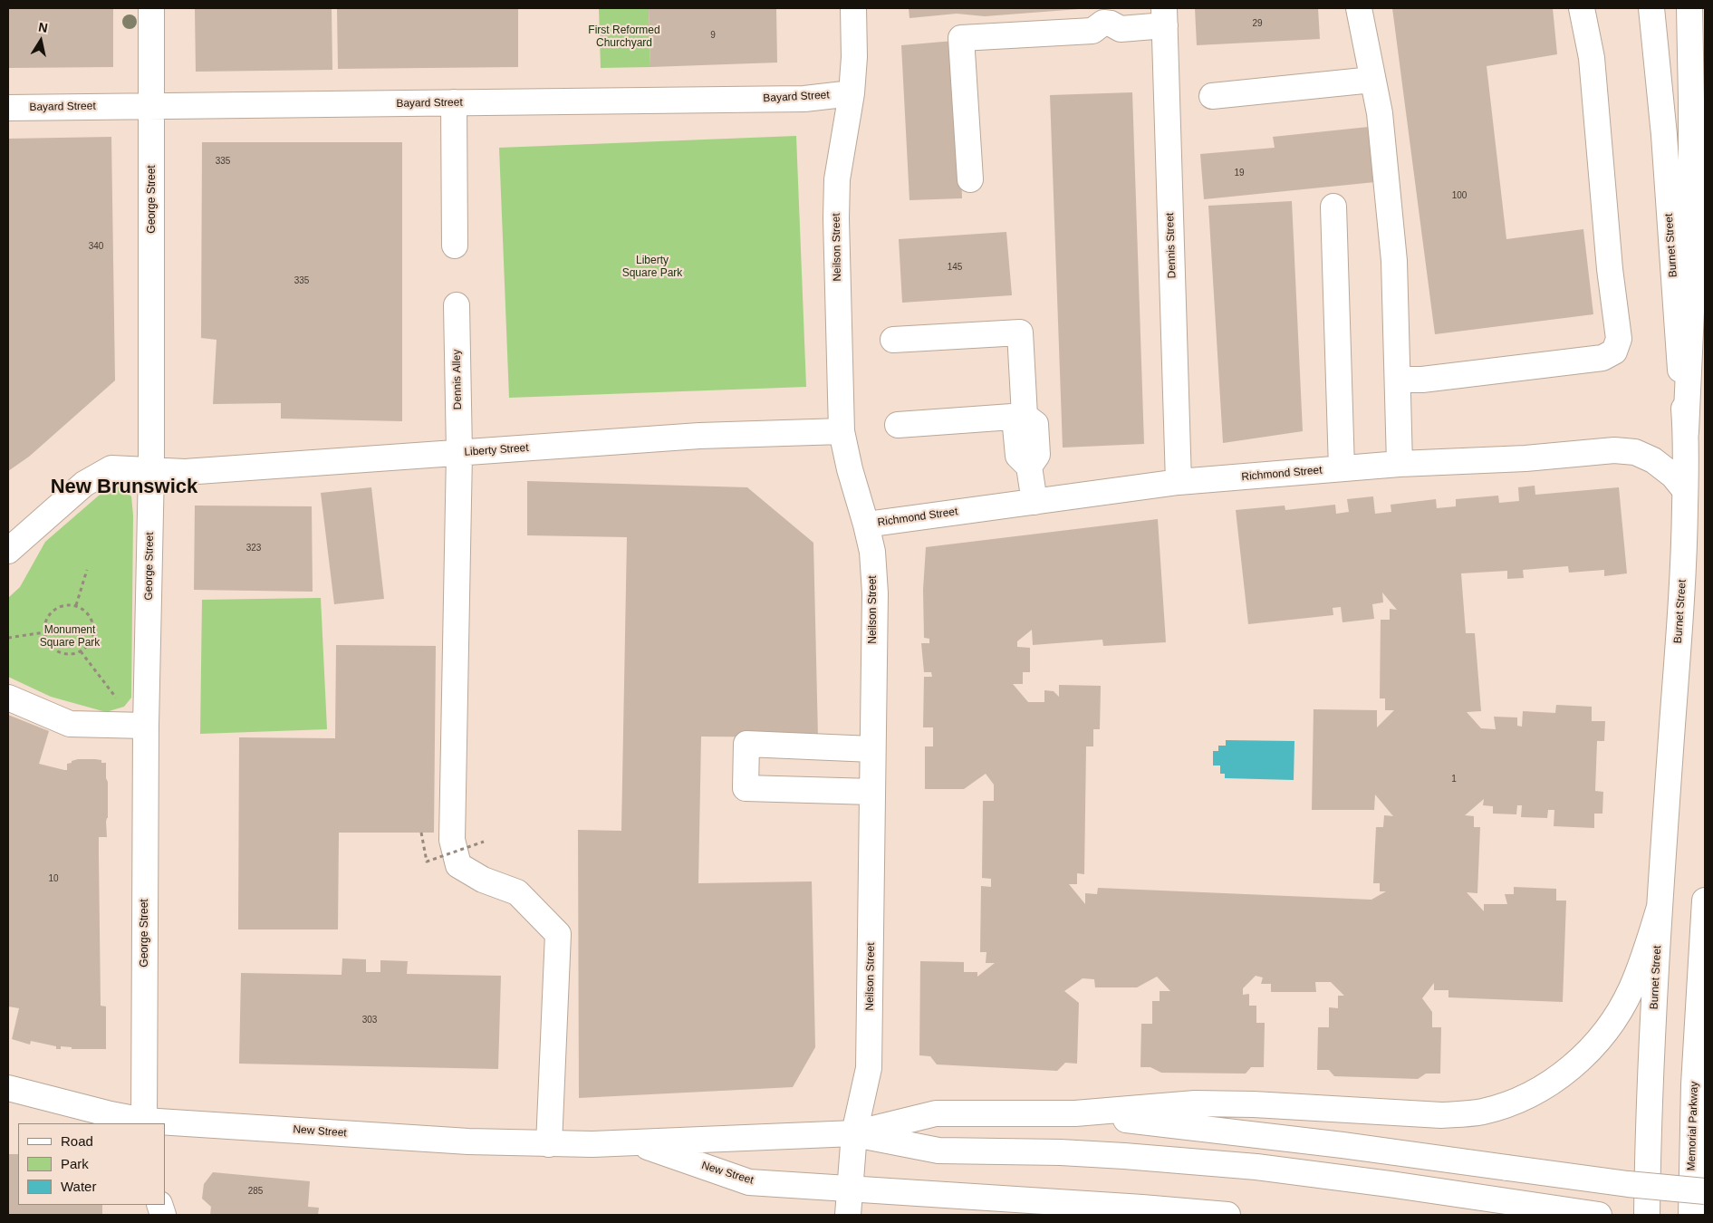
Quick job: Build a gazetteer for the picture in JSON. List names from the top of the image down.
{
  "streets": {
    "main road": [
      "Bayard Street",
      "George Street",
      "Dennis Street",
      "Burnet Street",
      "Neilson Street",
      "Dennis Alley",
      "Liberty Street",
      "Richmond Street",
      "Memorial Parkway",
      "New Street"
    ]
  },
  "crossings": [
    ["Bayard Street", "George Street"],
    ["Bayard Street", "Neilson Street"],
    ["George Street", "Liberty Street"],
    ["George Street", "New Street"],
    ["Dennis Street", "Richmond Street"],
    ["Burnet Street", "Richmond Street"],
    ["Neilson Street", "Liberty Street"],
    ["Neilson Street", "Richmond Street"],
    ["Neilson Street", "New Street"],
    ["Dennis Alley", "Liberty Street"],
    ["Dennis Alley", "New Street"]
  ],
  "districts": ["New Brunswick"],
  "parks": ["First Reformed Churchyard", "Liberty Square Park", "Monument Square Park"],
  "house_numbers": [
    "29",
    "9",
    "335",
    "19",
    "100",
    "340",
    "145",
    "335",
    "323",
    "1",
    "10",
    "303",
    "285"
  ],
  "legend": ["Road", "Park", "Water"],
  "north": "top"
}
